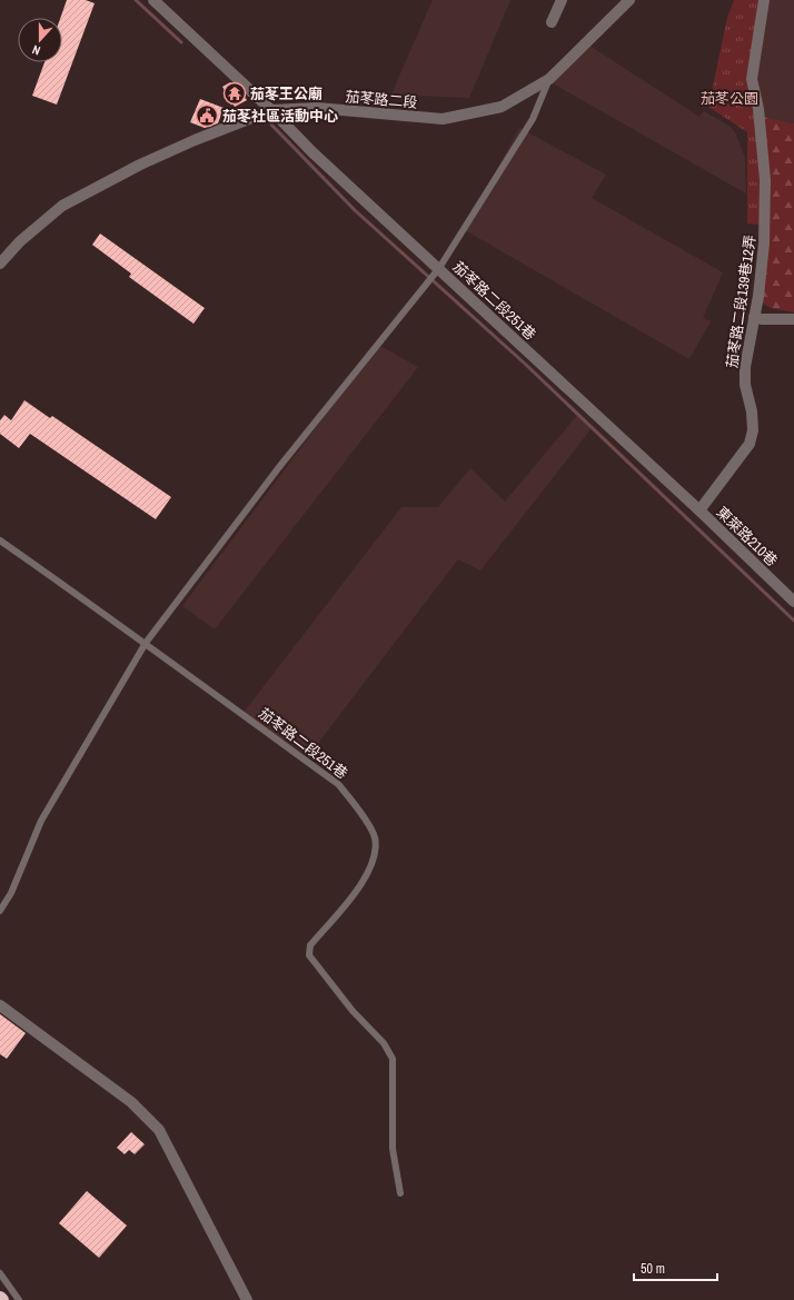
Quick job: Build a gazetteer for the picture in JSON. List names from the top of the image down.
{
  "streets": {
    "street": [
      "茄苳路二段",
      "茄苳路二段251巷",
      "茄苳路二段139巷12弄",
      "東萊路210巷"
    ]
  },
  "crossings": [
    ["茄苳路二段", "茄苳路二段251巷"],
    ["茄苳路二段251巷", "茄苳路二段139巷12弄"],
    ["茄苳路二段251巷", "東萊路210巷"],
    ["茄苳路二段139巷12弄", "東萊路210巷"]
  ],
  "parks": ["茄苳公園"],
  "places": {
    "temple": ["茄苳王公廟"],
    "public building": ["茄苳社區活動中心"]
  },
  "scale_bar": "50 m",
  "north": "bottom"
}
